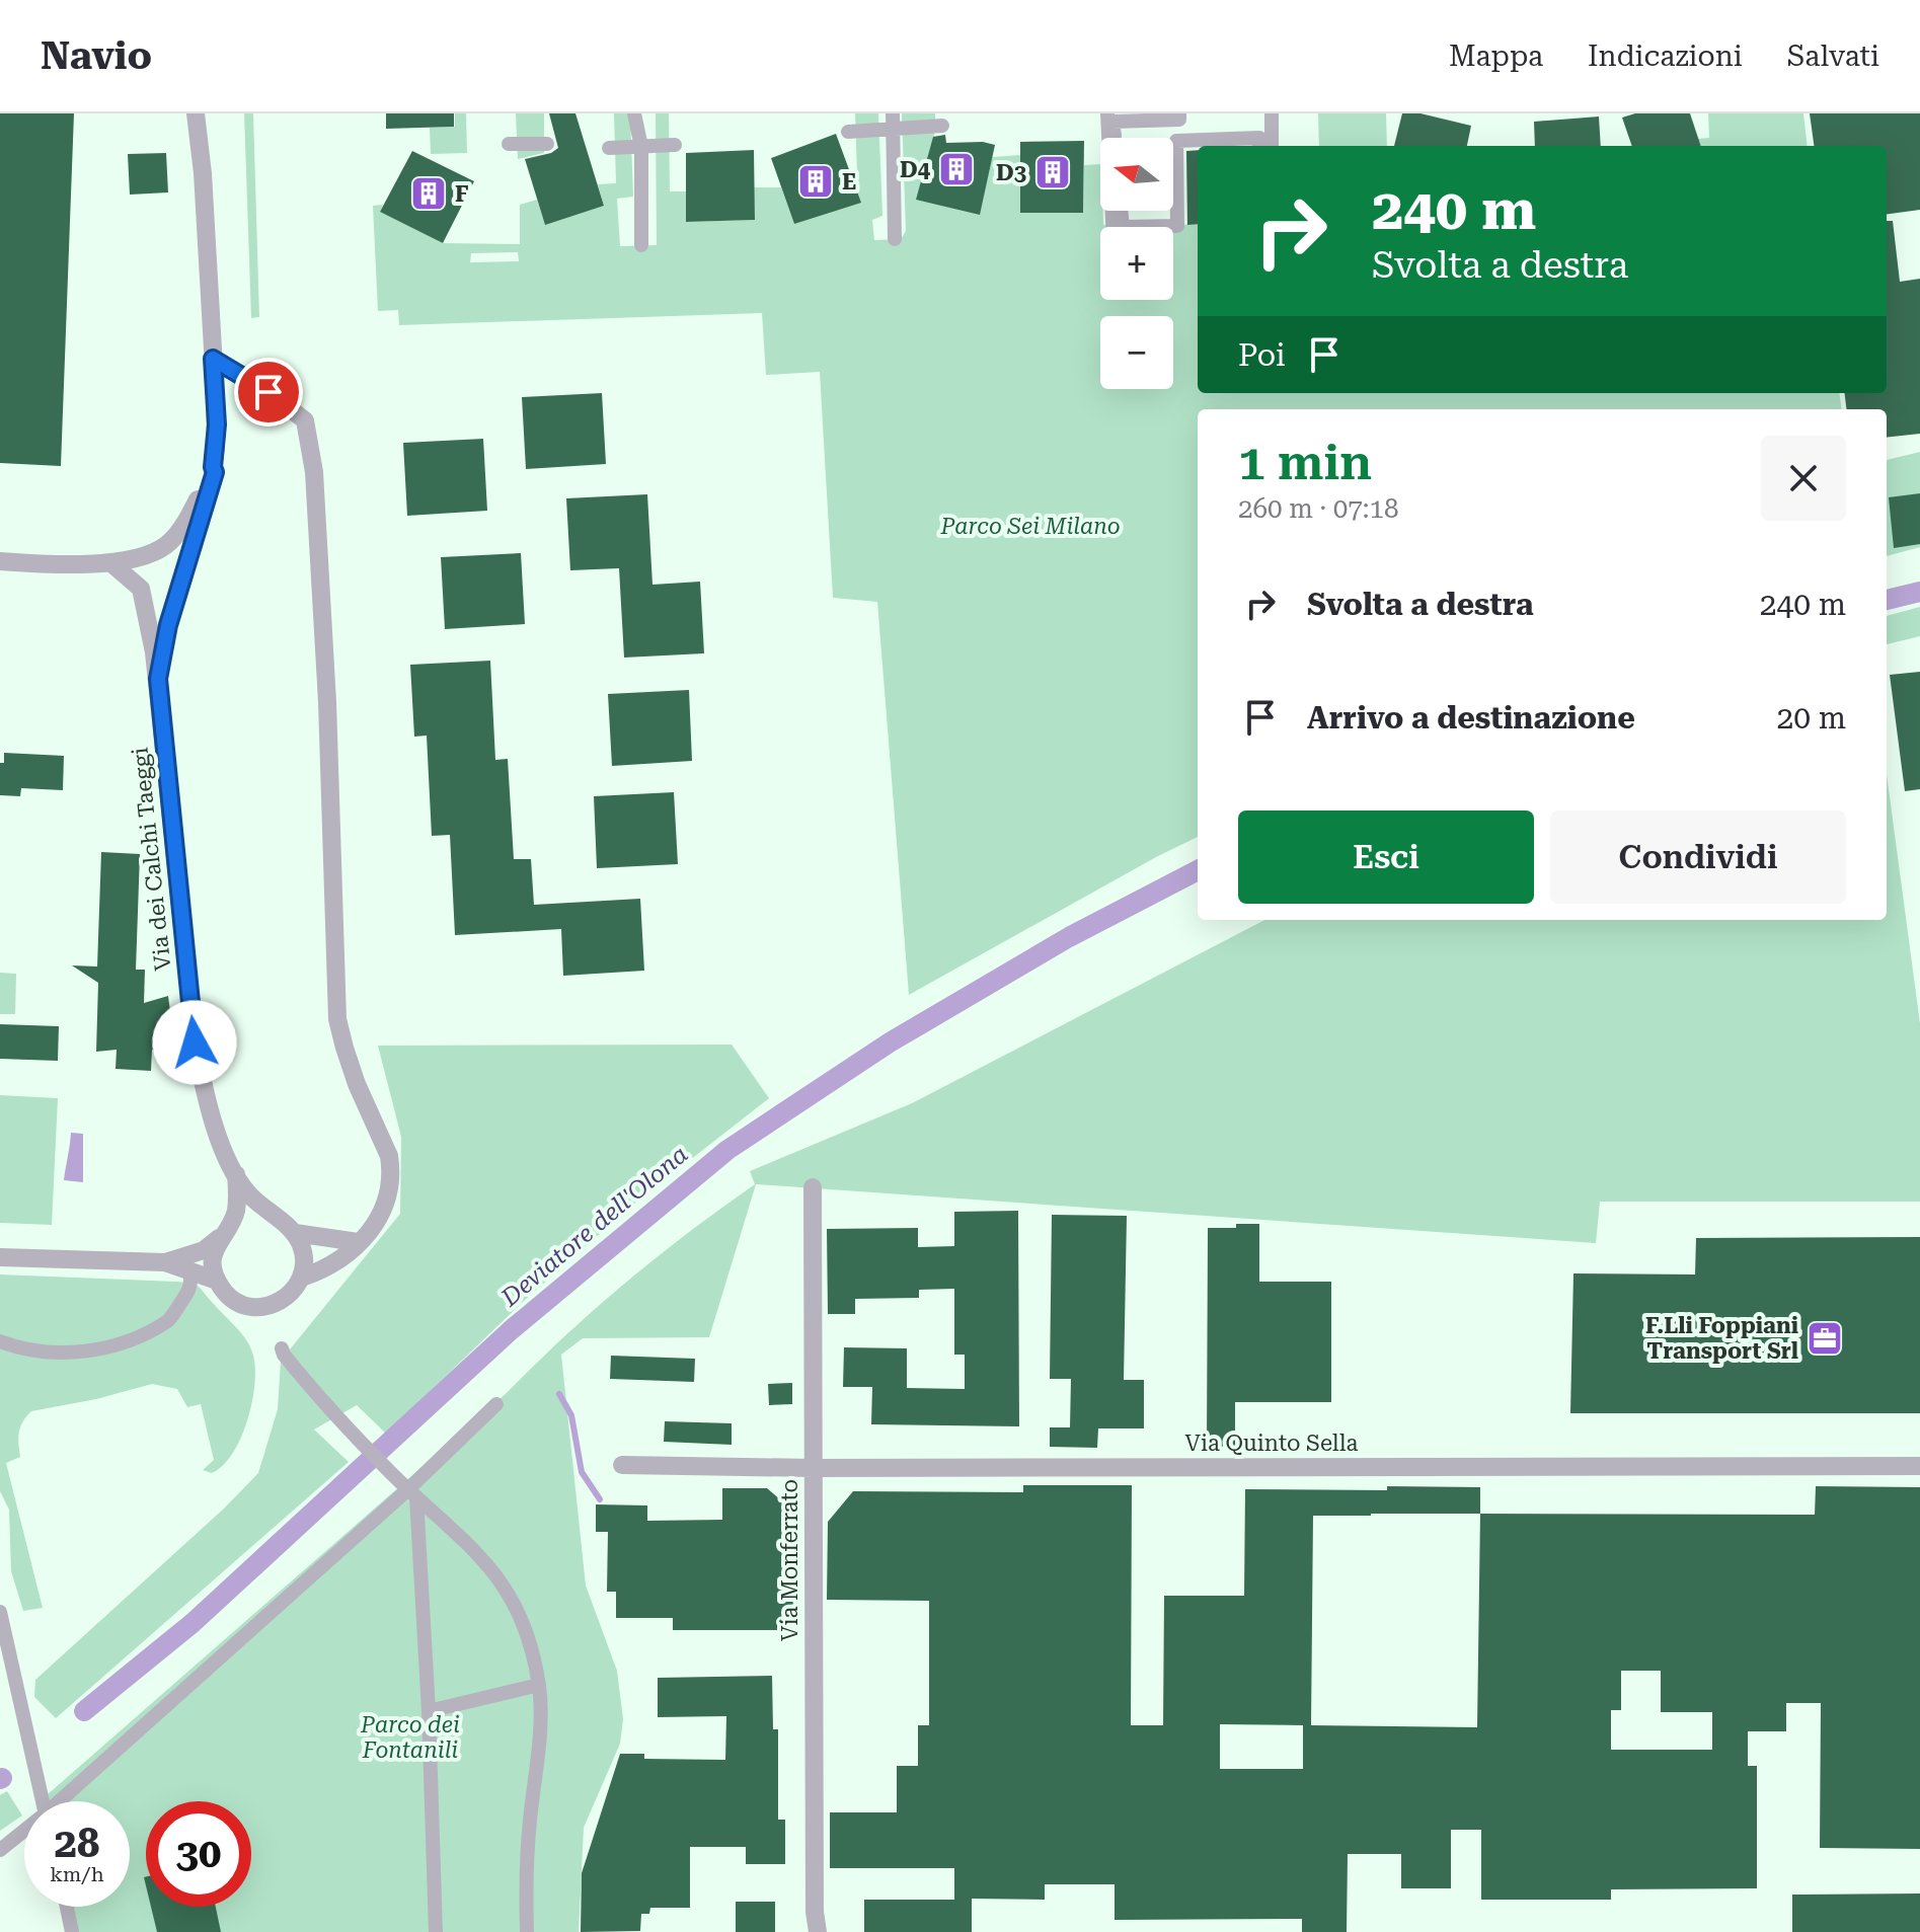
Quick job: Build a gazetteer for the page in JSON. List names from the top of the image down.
{
  "streets": {
    "street": ["Via dei Calchi Taeggi", "Via Quinto Sella", "Via Monferrato"]
  },
  "crossings": [
    ["Via Quinto Sella", "Via Monferrato"]
  ],
  "water": ["Deviatore dell'Olona"],
  "parks": ["Parco Sei Milano", "Parco dei Fontanili"],
  "places": {
    "building": [
      "D4",
      "D3",
      "E",
      "F"
    ],
    "office": ["F.Lli Foppiani Transport Srl"]
  },
  "north": "left",
  "page": {
    "header": "Navio",
    "nav": ["Mappa", "Indicazioni", "Salvati"],
    "map_buttons": ["+", "−"],
    "turn": ["240 m", "Svolta a destra"],
    "then": "Poi",
    "heading": ["1 min", "260 m · 07:18"],
    "list": [
      {
        "name": "Svolta a destra",
        "value": "240 m"
      },
      {
        "name": "Arrivo a destinazione",
        "value": "20 m"
      }
    ],
    "buttons": ["Esci", "Condividi"],
    "speed": "28 km/h",
    "limit": "30"
  }
}
